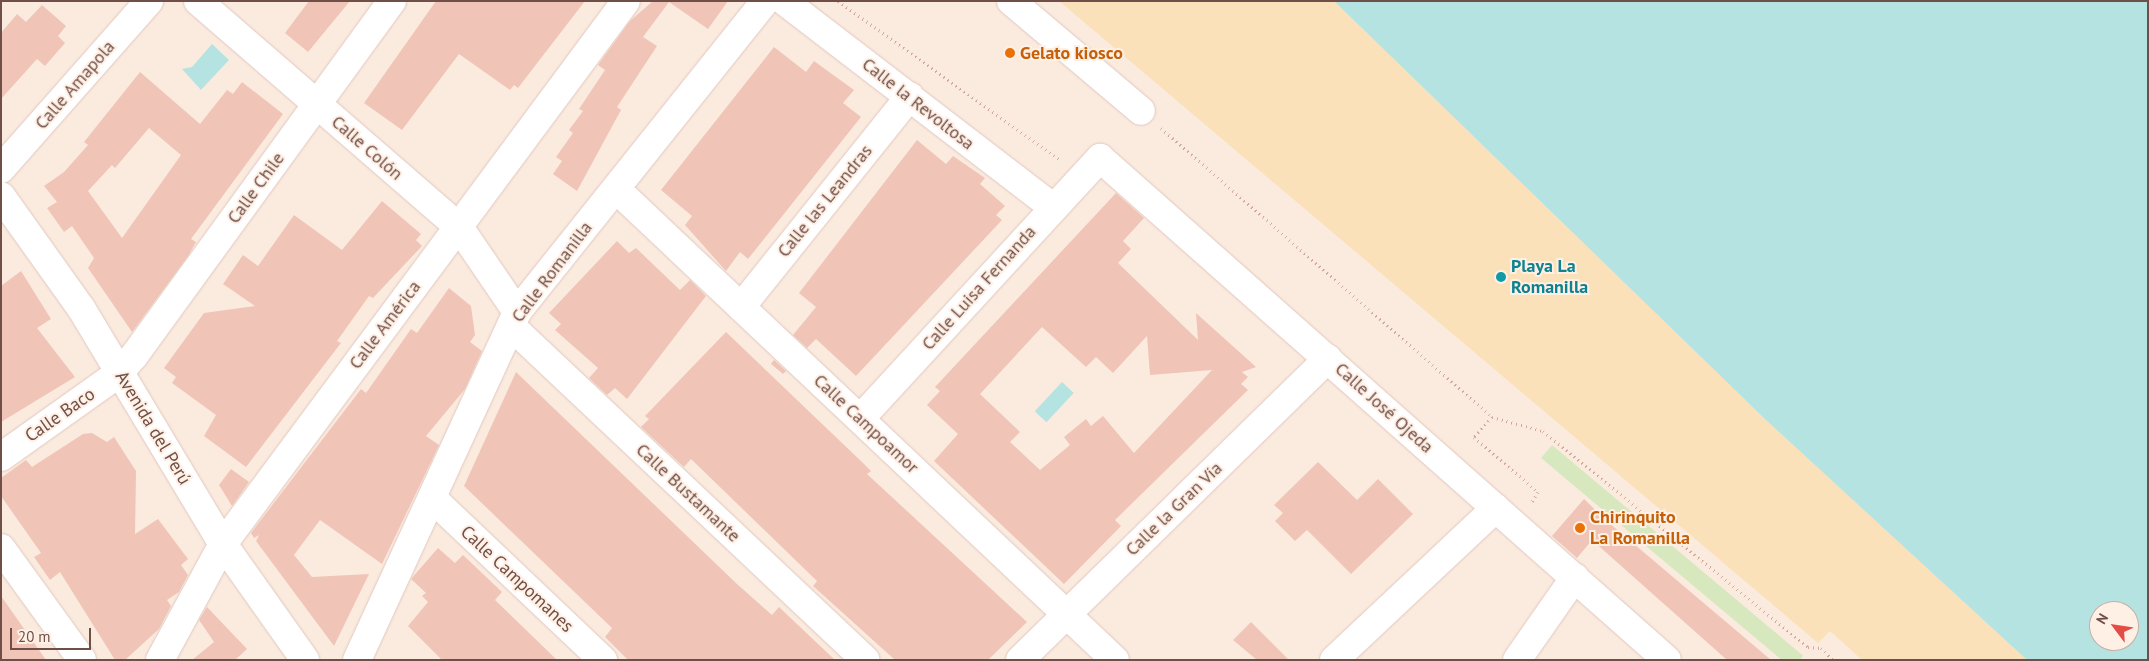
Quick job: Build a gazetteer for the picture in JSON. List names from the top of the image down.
{
  "streets": {
    "street": [
      "Calle Amapola",
      "Calle la Revoltosa",
      "Calle Colón",
      "Calle Chile",
      "Calle las Leandras",
      "Calle Romanilla",
      "Calle Luisa Fernanda",
      "Calle América",
      "Calle José Ojeda",
      "Calle Baco",
      "Calle Campoamor",
      "Avenida del Perú",
      "Calle Bustamante",
      "Calle la Gran Vía",
      "Calle Campomanes"
    ]
  },
  "crossings": [
    ["Calle la Revoltosa", "Calle las Leandras"],
    ["Calle la Revoltosa", "Calle Luisa Fernanda"],
    ["Calle Colón", "Calle Chile"],
    ["Calle Colón", "Calle Romanilla"],
    ["Calle Colón", "Calle América"],
    ["Calle Colón", "Calle Bustamante"],
    ["Calle Chile", "Calle Baco"],
    ["Calle Chile", "Avenida del Perú"],
    ["Calle las Leandras", "Calle Campoamor"],
    ["Calle Romanilla", "Calle Campoamor"],
    ["Calle Romanilla", "Calle Bustamante"],
    ["Calle Romanilla", "Calle Campomanes"],
    ["Calle Luisa Fernanda", "Calle José Ojeda"],
    ["Calle Luisa Fernanda", "Calle Campoamor"],
    ["Calle América", "Avenida del Perú"],
    ["Calle José Ojeda", "Calle la Gran Vía"],
    ["Calle Baco", "Avenida del Perú"],
    ["Calle Campoamor", "Calle la Gran Vía"]
  ],
  "places": ["Gelato kiosco", "Playa La Romanilla", "Chirinquito La Romanilla"],
  "scale_bar": "20 m",
  "north": "top left"
}
